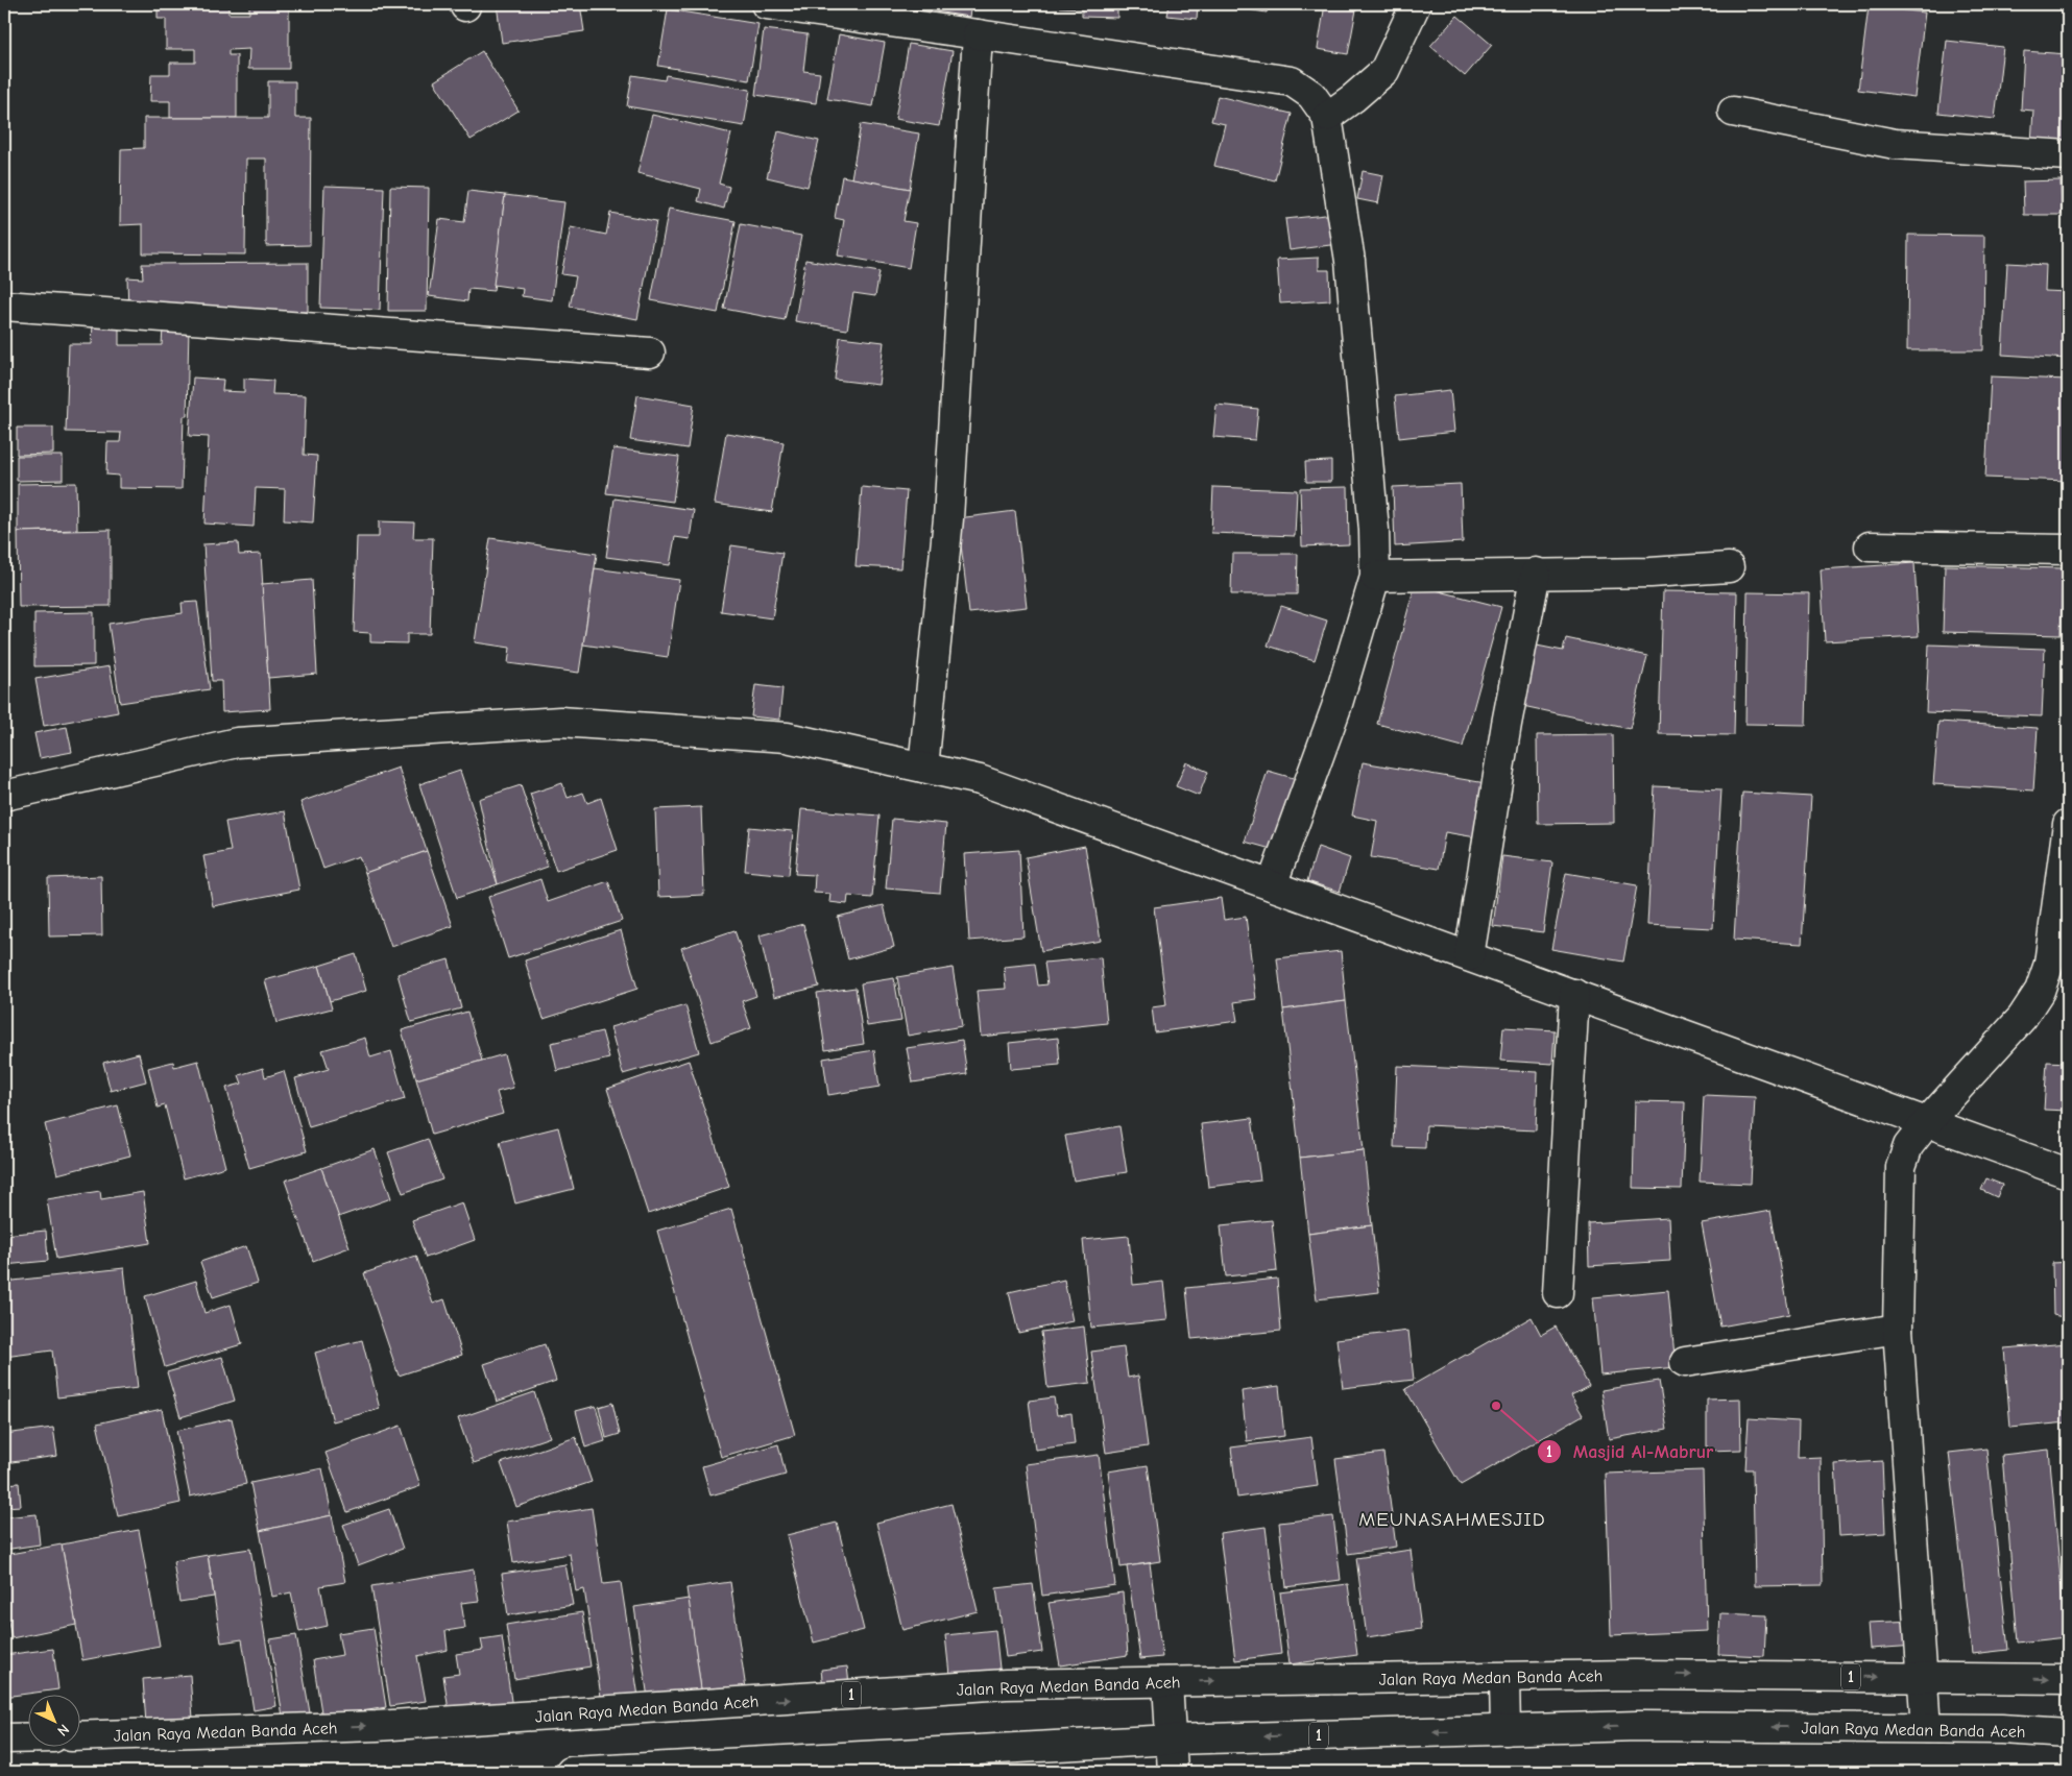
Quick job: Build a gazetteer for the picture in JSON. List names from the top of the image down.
{
  "streets": {
    "main road": ["Jalan Raya Medan Banda Aceh", "1"]
  },
  "districts": ["MEUNASAHMESJID"],
  "places": ["Masjid Al-Mabrur"],
  "north": "bottom right"
}
